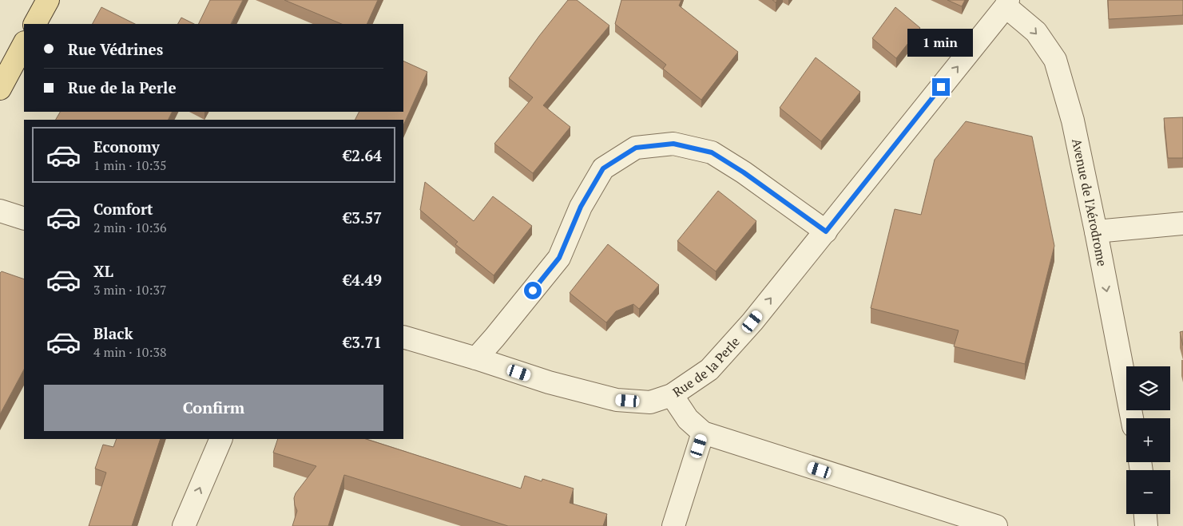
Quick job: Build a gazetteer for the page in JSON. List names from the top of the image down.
{
  "streets": {
    "street": ["Avenue de l'Aérodrome", "Rue de la Perle"]
  },
  "crossings": [
    ["Avenue de l'Aérodrome", "Rue de la Perle"]
  ],
  "one_way": ["Avenue de l'Aérodrome", "Rue de la Perle"],
  "page": {
    "banner": ["Rue Védrines", "Rue de la Perle"],
    "bubble": "1 min",
    "list": [
      {
        "name": "Economy",
        "note": "1 min · 10:35",
        "value": "€2.64"
      },
      {
        "name": "Comfort",
        "note": "2 min · 10:36",
        "value": "€3.57"
      },
      {
        "name": "XL",
        "note": "3 min · 10:37",
        "value": "€4.49"
      },
      {
        "name": "Black",
        "note": "4 min · 10:38",
        "value": "€3.71"
      }
    ],
    "map_buttons": ["+", "−"],
    "buttons": "Confirm"
  }
}
